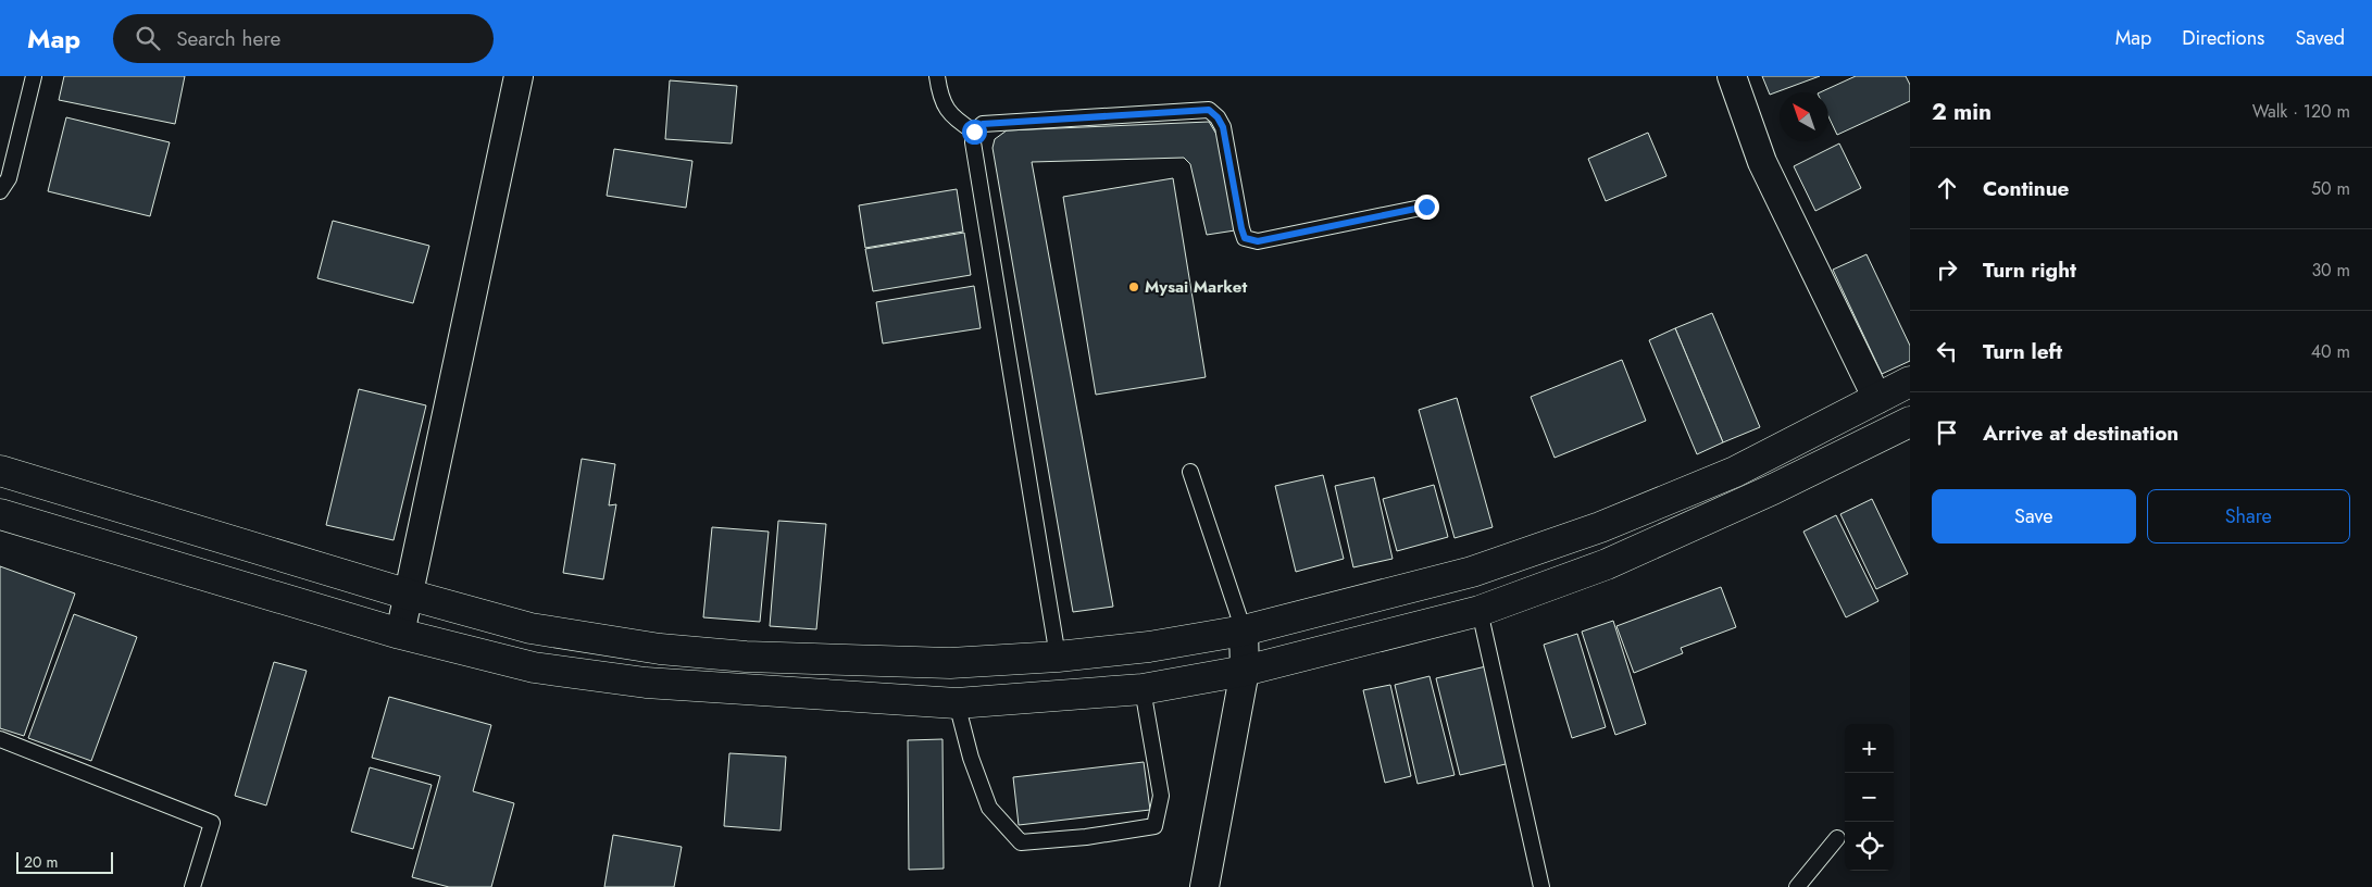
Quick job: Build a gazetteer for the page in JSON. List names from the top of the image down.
{
  "places": ["Mysai Market"],
  "scale_bar": "20 m",
  "north": "top left",
  "page": {
    "header": "Map",
    "search": "Search here",
    "nav": ["Map", "Directions", "Saved"],
    "heading": ["2 min", "Walk · 120 m"],
    "list": [
      ["Continue", "50 m"],
      ["Turn right", "30 m"],
      ["Turn left", "40 m"],
      "Arrive at destination"
    ],
    "buttons": ["Save", "Share"],
    "map_buttons": ["+", "−"],
    "scale": "20 m"
  }
}
